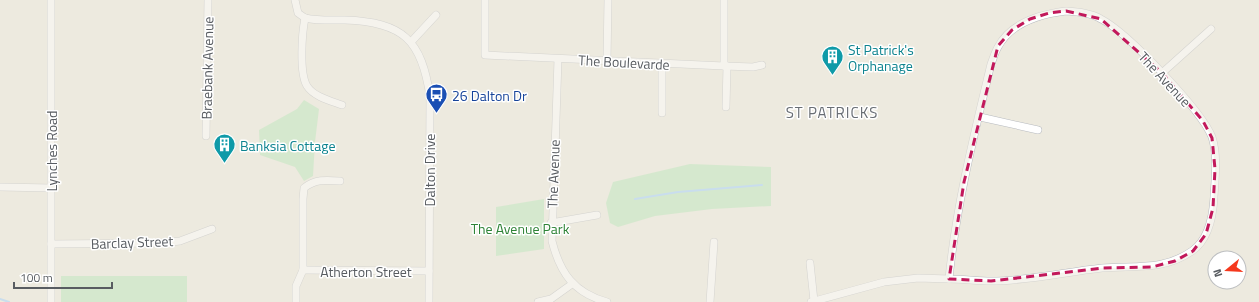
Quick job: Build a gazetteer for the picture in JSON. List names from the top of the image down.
{
  "streets": {
    "street": [
      "The Boulevarde",
      "Braebank Avenue",
      "The Avenue",
      "Lynches Road",
      "Dalton Drive",
      "Barclay Street",
      "Atherton Street"
    ]
  },
  "crossings": [
    ["The Boulevarde", "The Avenue"],
    ["Lynches Road", "Barclay Street"],
    ["Dalton Drive", "Atherton Street"]
  ],
  "districts": ["ST PATRICKS"],
  "parks": ["The Avenue Park"],
  "places": {
    "building": ["St Patrick's Orphanage", "Banksia Cottage"],
    "bus stop": ["26 Dalton Dr"]
  },
  "scale_bar": "100 m",
  "north": "left"
}
